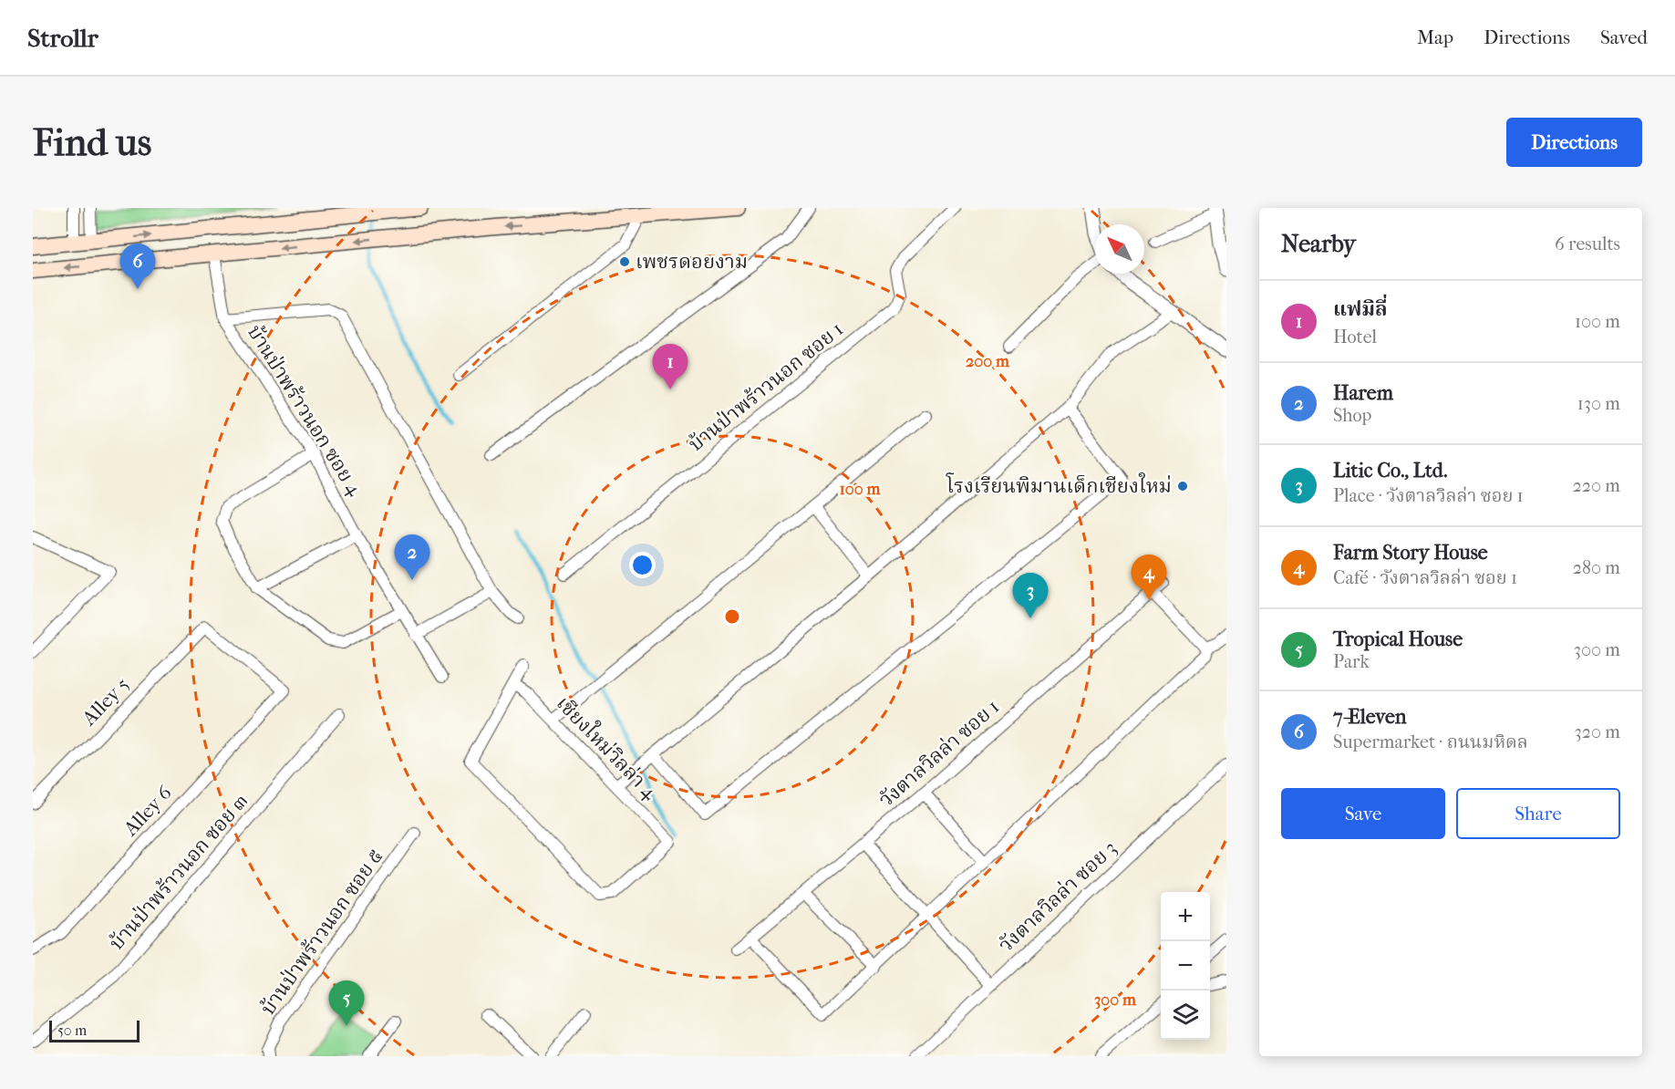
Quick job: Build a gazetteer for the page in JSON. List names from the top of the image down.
{
  "streets": {
    "street": [
      "บ้านป่าพร้าวนอก ซอย 1",
      "บ้านป่าพร้าวนอก ซอย 4",
      "Alley 5",
      "เชียงใหม่วิลล่า 4",
      "วังตาลวิลล่า ซอย 1",
      "Alley 6",
      "บ้านป่าพร้าวนอก ซอย ๓",
      "วังตาลวิลล่า ซอย 3",
      "บ้านป่าพร้าวนอก ซอย ๕"
    ]
  },
  "crossings": [
    ["Alley 5", "Alley 6"]
  ],
  "places": ["เพชรดอยงาม", "โรงเรียนพิมานเด็กเชียงใหม่"],
  "scale_bar": "50 m",
  "north": "top left",
  "page": {
    "header": "Strollr",
    "nav": ["Map", "Directions", "Saved"],
    "buttons": [
      "Directions",
      ["Save", "Share"]
    ],
    "title": "Find us",
    "heading": ["Nearby", "6 results"],
    "pins": [
      "6",
      "1",
      "2",
      "4",
      "3",
      "5"
    ],
    "list": [
      {
        "mark": "1",
        "name": "แฟมิลี่",
        "note": "Hotel",
        "value": "100 m"
      },
      {
        "mark": "2",
        "name": "Harem",
        "note": "Shop",
        "value": "130 m"
      },
      {
        "mark": "3",
        "name": "Litic Co., Ltd.",
        "note": "Place · วังตาลวิลล่า ซอย 1",
        "value": "220 m"
      },
      {
        "mark": "4",
        "name": "Farm Story House",
        "note": "Café · วังตาลวิลล่า ซอย 1",
        "value": "280 m"
      },
      {
        "mark": "5",
        "name": "Tropical House",
        "note": "Park",
        "value": "300 m"
      },
      {
        "mark": "6",
        "name": "7-Eleven",
        "note": "Supermarket · ถนนมหิดล",
        "value": "320 m"
      }
    ],
    "map_buttons": ["+", "−"],
    "scale": "50 m"
  },
  "rings": ["200 m", "100 m", "300 m"]
}
